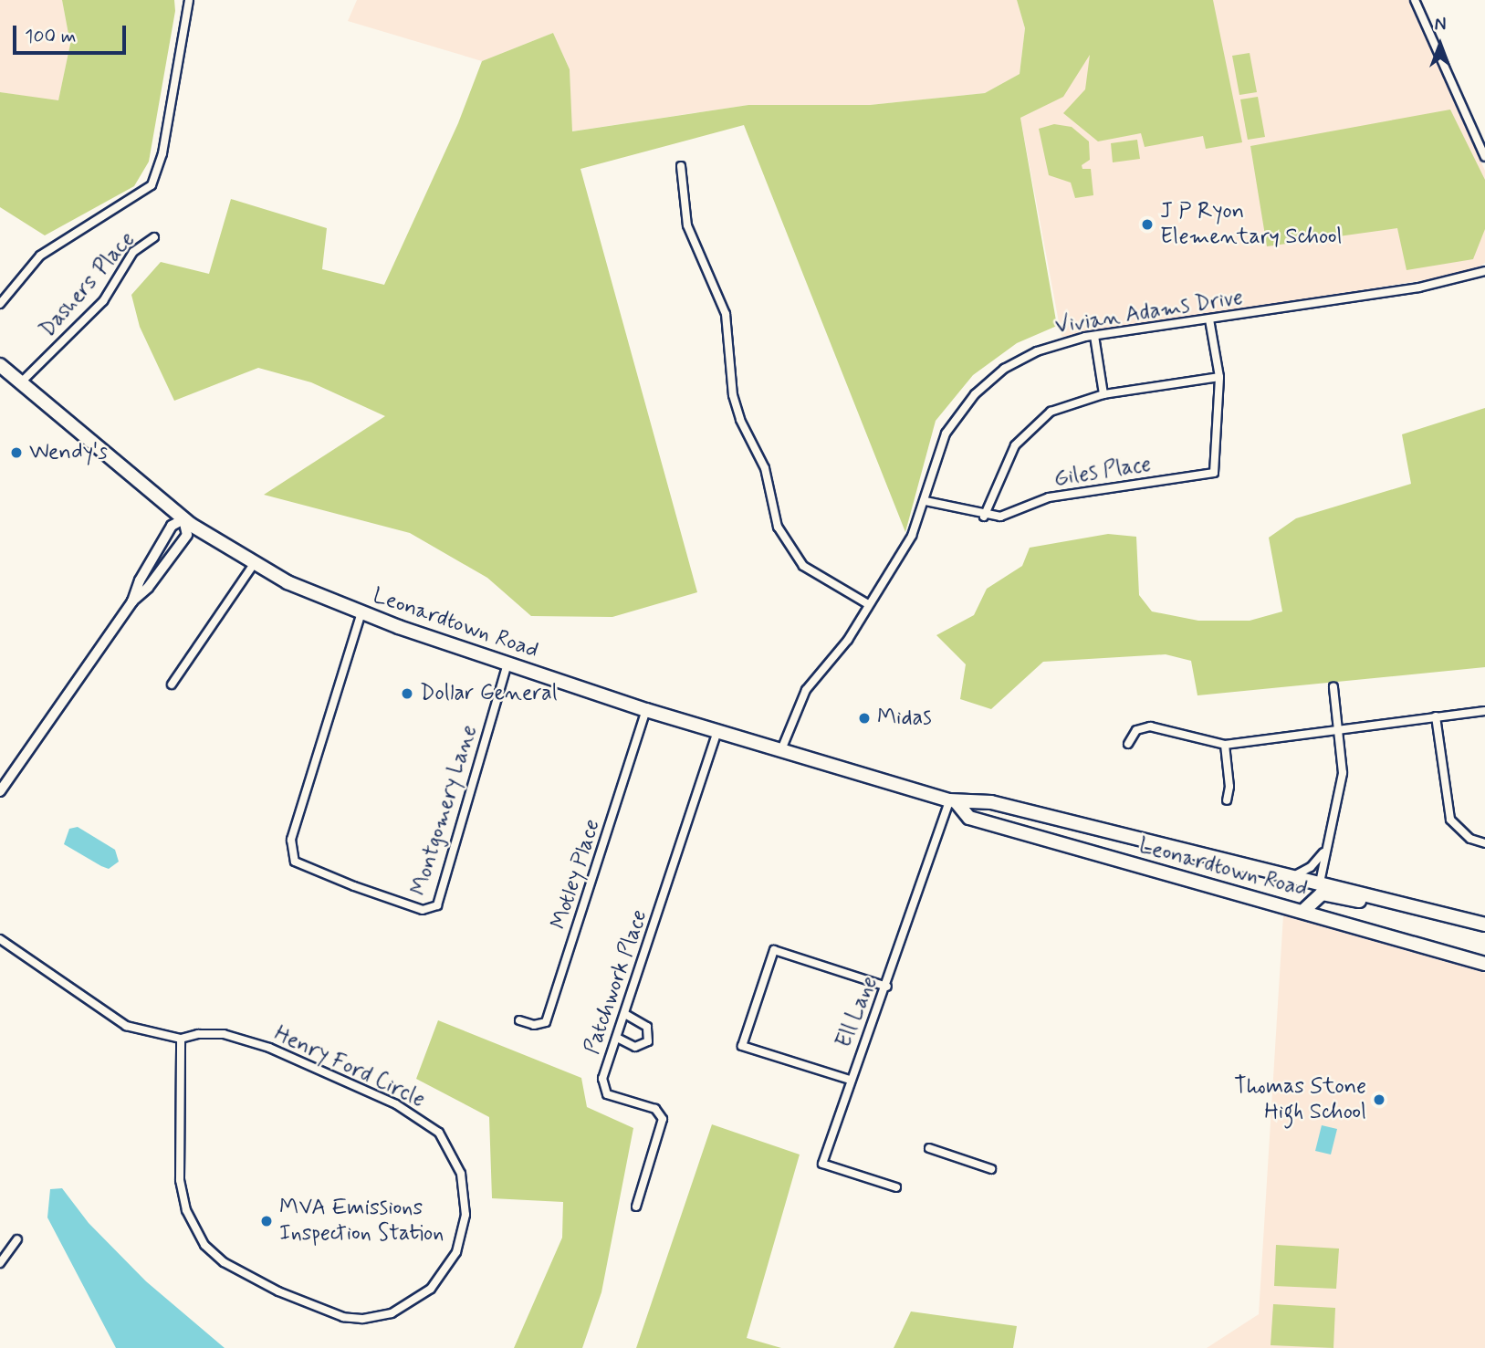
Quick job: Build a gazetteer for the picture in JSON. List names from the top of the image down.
{
  "streets": {
    "highway": ["Leonardtown Road"],
    "street": [
      "Dashers Place",
      "Vivian Adams Drive",
      "Giles Place",
      "Montgomery Lane",
      "Motley Place",
      "Patchwork Place",
      "Ell Lane",
      "Henry Ford Circle"
    ]
  },
  "crossings": [
    ["Dashers Place", "Leonardtown Road"],
    ["Vivian Adams Drive", "Giles Place"],
    ["Vivian Adams Drive", "Leonardtown Road"],
    ["Leonardtown Road", "Montgomery Lane"],
    ["Leonardtown Road", "Motley Place"],
    ["Leonardtown Road", "Patchwork Place"],
    ["Leonardtown Road", "Ell Lane"]
  ],
  "places": [
    "J P Ryon Elementary School",
    "Wendy's",
    "Dollar General",
    "Midas",
    "Thomas Stone High School",
    "MVA Emissions Inspection Station"
  ],
  "scale_bar": "100 m",
  "north": "top"
}
